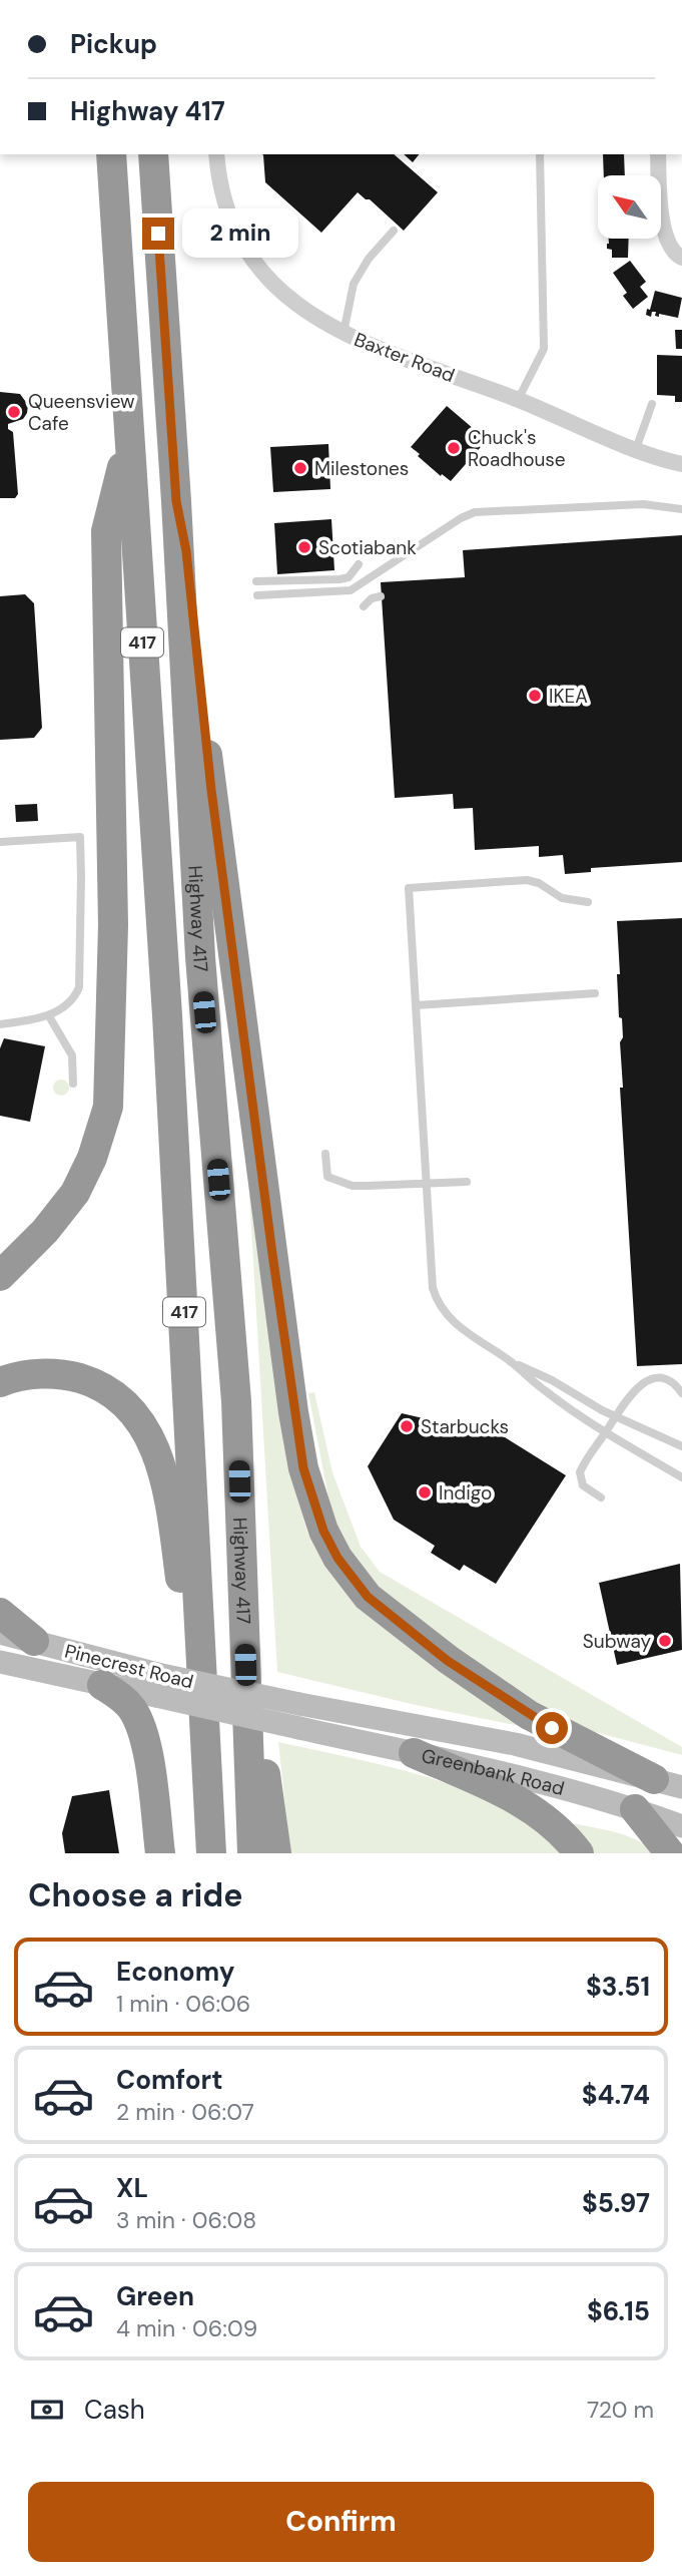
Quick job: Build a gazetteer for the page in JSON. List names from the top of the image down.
{
  "streets": {
    "highway": ["417", "Highway 417"],
    "main road": ["Pinecrest Road", "Greenbank Road"],
    "street": ["Baxter Road"]
  },
  "crossings": [
    ["Pinecrest Road", "Greenbank Road"]
  ],
  "places": [
    "Queensview Cafe",
    "Chuck's Roadhouse",
    "Milestones",
    "Scotiabank",
    "IKEA",
    "Starbucks",
    "Indigo",
    "Subway"
  ],
  "north": "top left",
  "page": {
    "banner": ["Pickup", "Highway 417"],
    "bubble": "2 min",
    "heading": "Choose a ride",
    "list": [
      {
        "name": "Economy",
        "note": "1 min · 06:06",
        "value": "$3.51"
      },
      {
        "name": "Comfort",
        "note": "2 min · 06:07",
        "value": "$4.74"
      },
      {
        "name": "XL",
        "note": "3 min · 06:08",
        "value": "$5.97"
      },
      {
        "name": "Green",
        "note": "4 min · 06:09",
        "value": "$6.15"
      }
    ],
    "pay": ["Cash", "720 m"],
    "buttons": "Confirm"
  }
}
